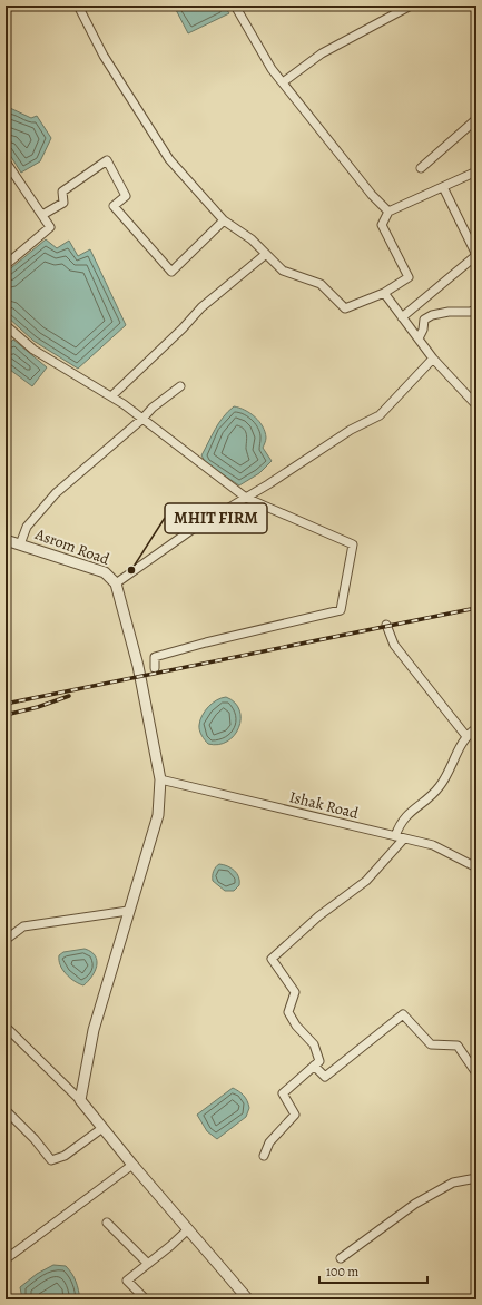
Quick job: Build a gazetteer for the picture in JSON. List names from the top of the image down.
{
  "streets": {
    "street": ["Asrom Road", "Ishak Road"]
  },
  "crossings": [
    ["Asrom Road", "Ishak Road"]
  ],
  "places": ["MHIT FIRM"],
  "scale_bar": "100 m"
}
